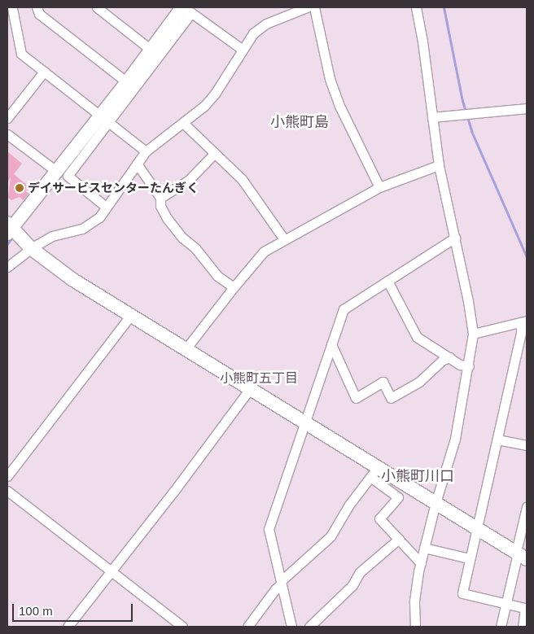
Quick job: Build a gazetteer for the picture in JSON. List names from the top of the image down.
{
  "districts": ["小熊町島", "小熊町五丁目", "小熊町川口"],
  "places": ["デイサービスセンターたんぎく"],
  "scale_bar": "100 m"
}
